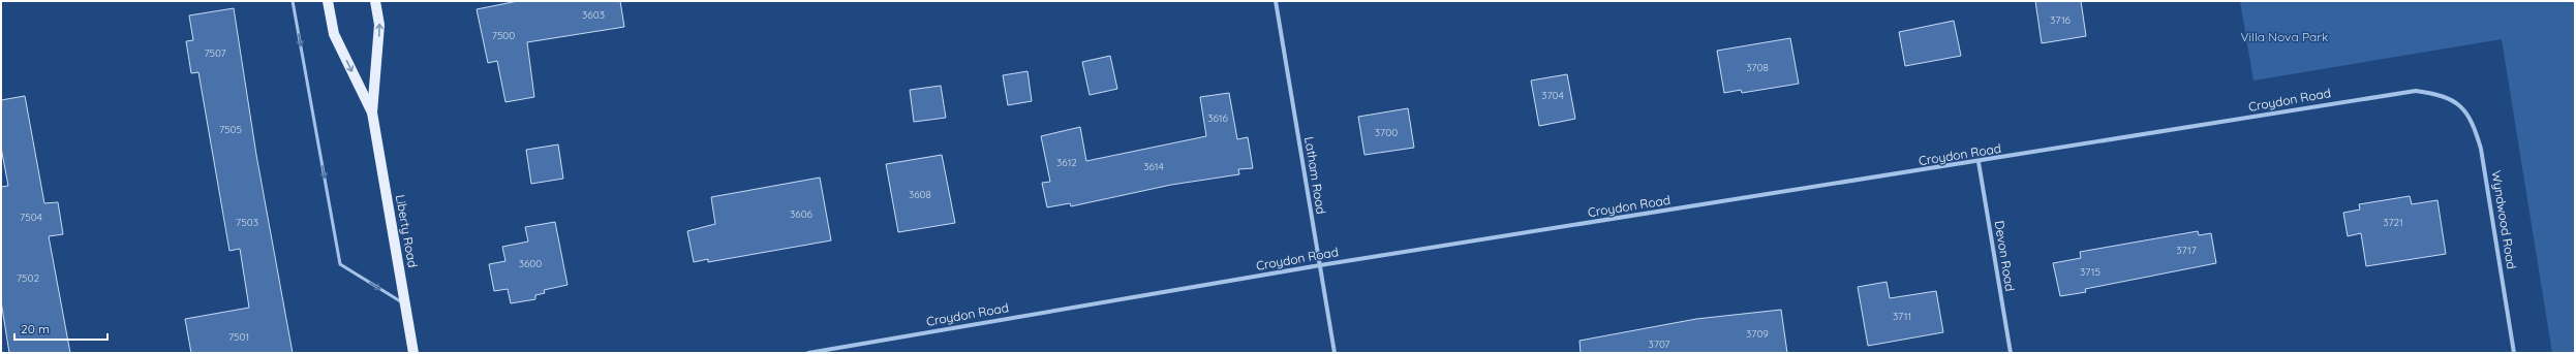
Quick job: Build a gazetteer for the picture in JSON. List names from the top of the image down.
{
  "streets": {
    "main road": ["Liberty Road"],
    "street": [
      "Croydon Road",
      "Latham Road",
      "Wyndwood Road",
      "Devon Road"
    ]
  },
  "crossings": [
    ["Croydon Road", "Latham Road"],
    ["Croydon Road", "Wyndwood Road"],
    ["Croydon Road", "Devon Road"]
  ],
  "parks": ["Villa Nova Park"],
  "house_numbers": [
    "3603",
    "3716",
    "7500",
    "7507",
    "3708",
    "3704",
    "3616",
    "7505",
    "3700",
    "3612",
    "3614",
    "3608",
    "3606",
    "7504",
    "7503",
    "3721",
    "3717",
    "3600",
    "3715",
    "7502",
    "3711",
    "3709",
    "7501",
    "3707"
  ],
  "scale_bar": "20 m"
}
